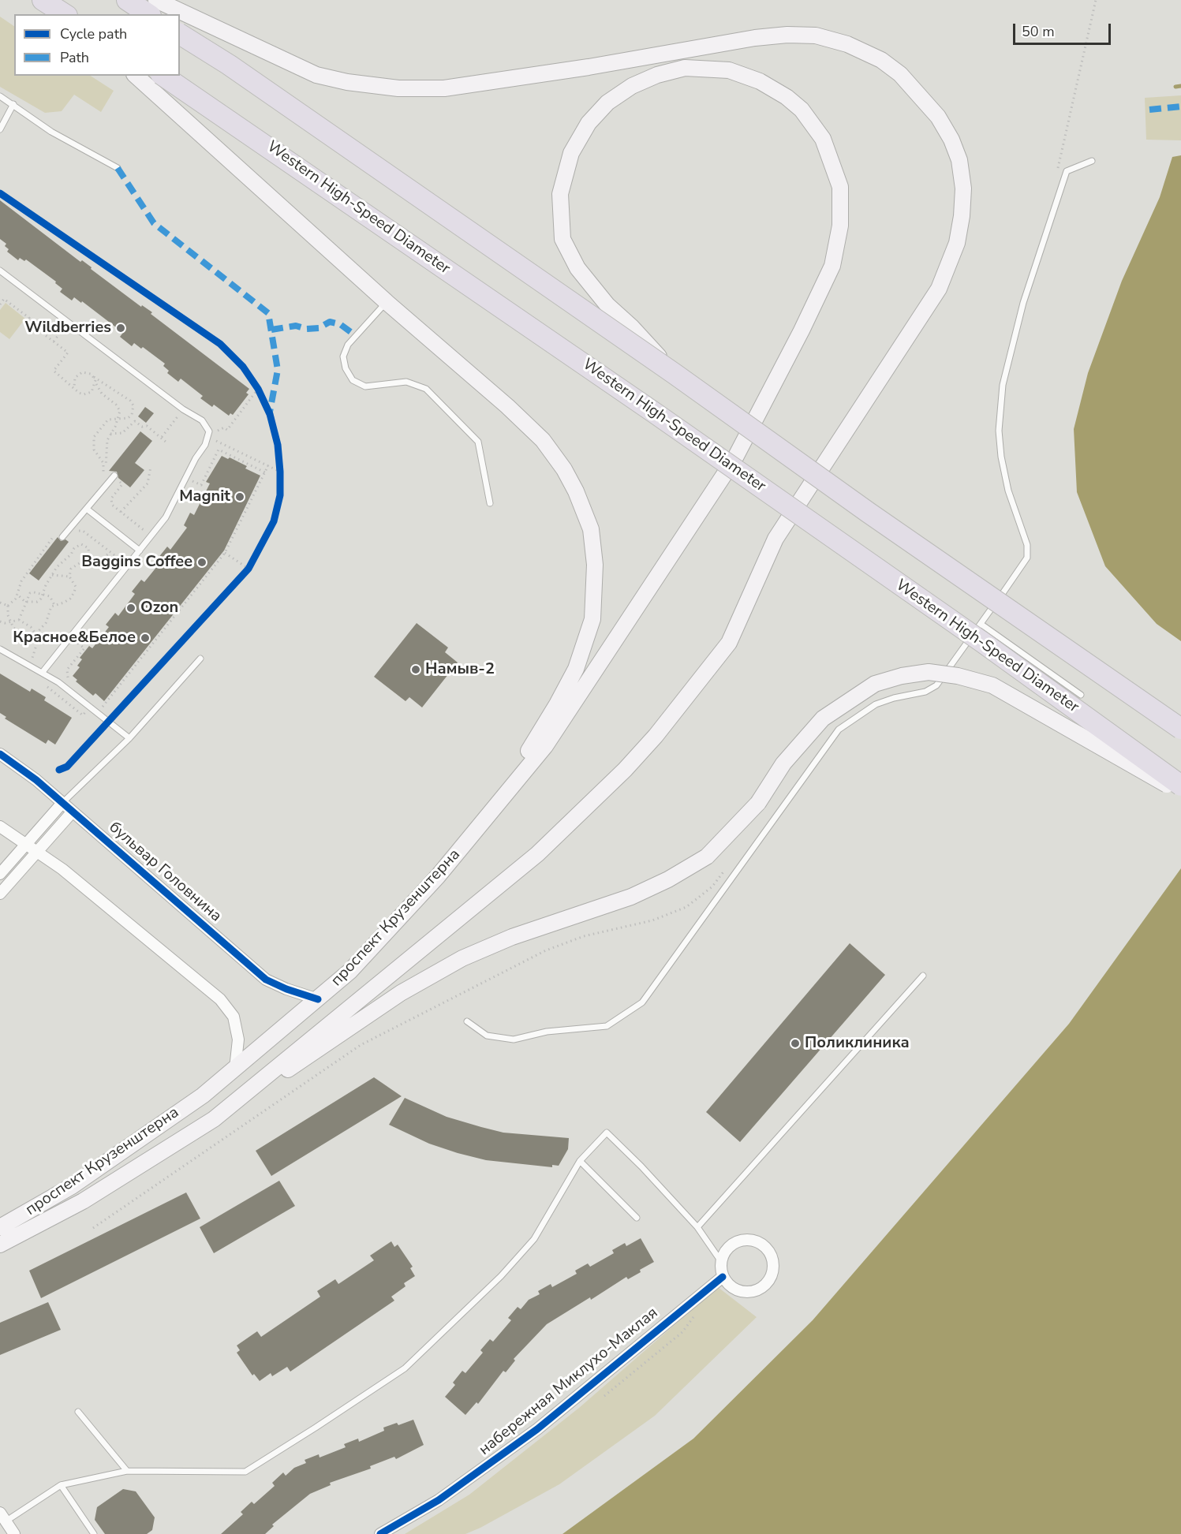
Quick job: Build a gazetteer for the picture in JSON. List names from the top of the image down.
{
  "streets": {
    "highway": ["Western High-Speed Diameter"],
    "main road": ["проспект Крузенштерна"],
    "street": ["бульвар Головнина", "набережная Миклухо-Маклая"]
  },
  "crossings": [
    ["бульвар Головнина", "проспект Крузенштерна"]
  ],
  "places": [
    "Wildberries",
    "Magnit",
    "Baggins Coffee",
    "Ozon",
    "Красное&Белое",
    "Намыв-2",
    "Поликлиника"
  ],
  "legend": ["Cycle path", "Path"],
  "scale_bar": "50 m"
}
